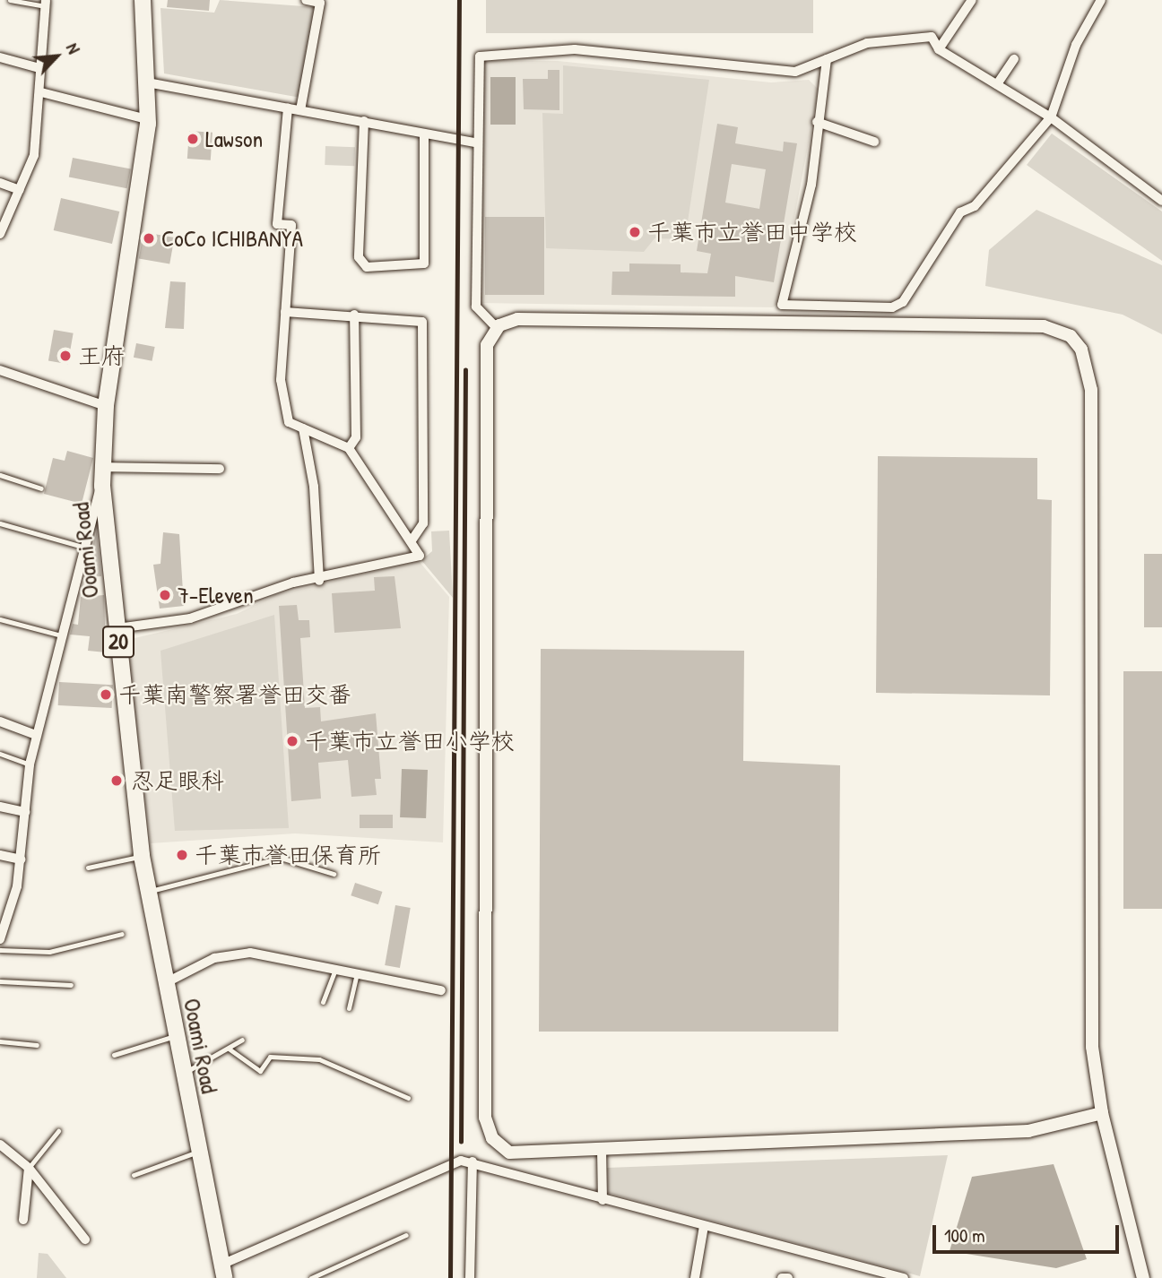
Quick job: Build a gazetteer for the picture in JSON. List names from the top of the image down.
{
  "streets": {
    "main road": ["Ooami Road", "20"]
  },
  "places": [
    "Lawson",
    "千葉市立誉田中学校",
    "CoCo ICHIBANYA",
    "王府",
    "7-Eleven",
    "千葉南警察署誉田交番",
    "千葉市立誉田小学校",
    "忍足眼科",
    "千葉市誉田保育所"
  ],
  "scale_bar": "100 m",
  "north": "top right"
}
